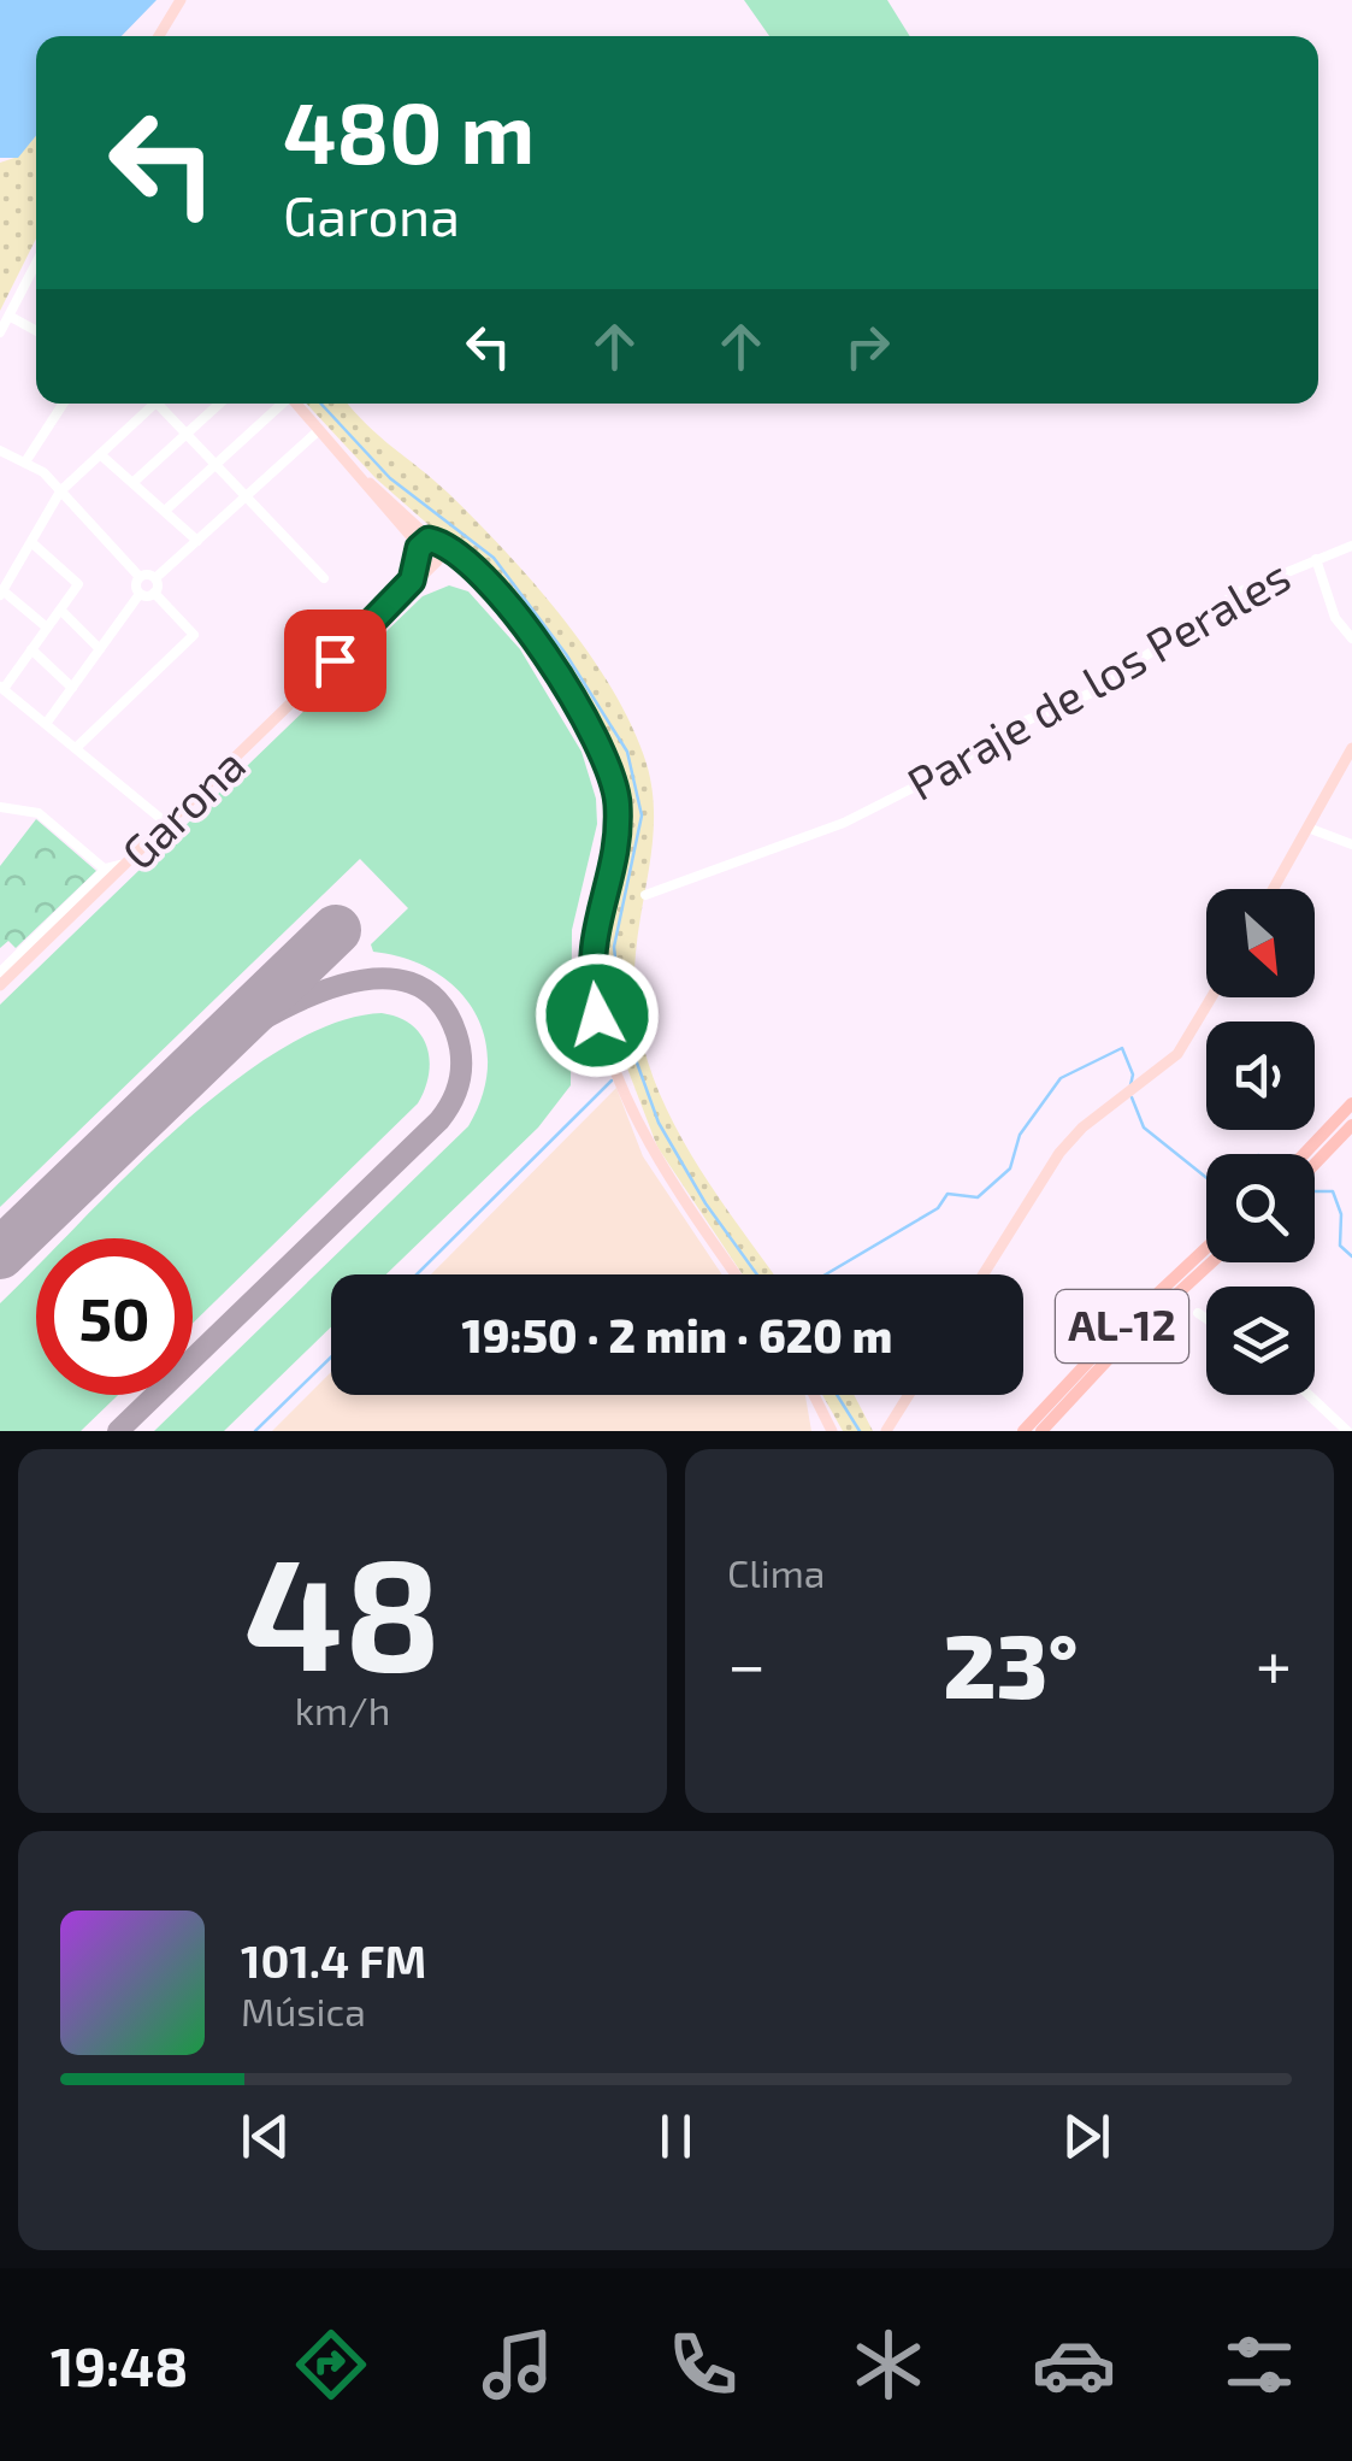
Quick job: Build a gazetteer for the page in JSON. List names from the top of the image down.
{
  "streets": {
    "highway": ["AL-12"],
    "main road": ["Garona"],
    "street": ["Paraje de los Perales"]
  },
  "north": "bottom right",
  "page": {
    "turn": ["480 m", "Garona"],
    "limit": "50",
    "trip": "19:50 · 2 min · 620 m",
    "tile": [
      ["48", "km/h"],
      "Clima"
    ],
    "heat": ["−", "23°", "+"],
    "song": ["101.4 FM", "Música"],
    "tabs": "19:48"
  }
}
